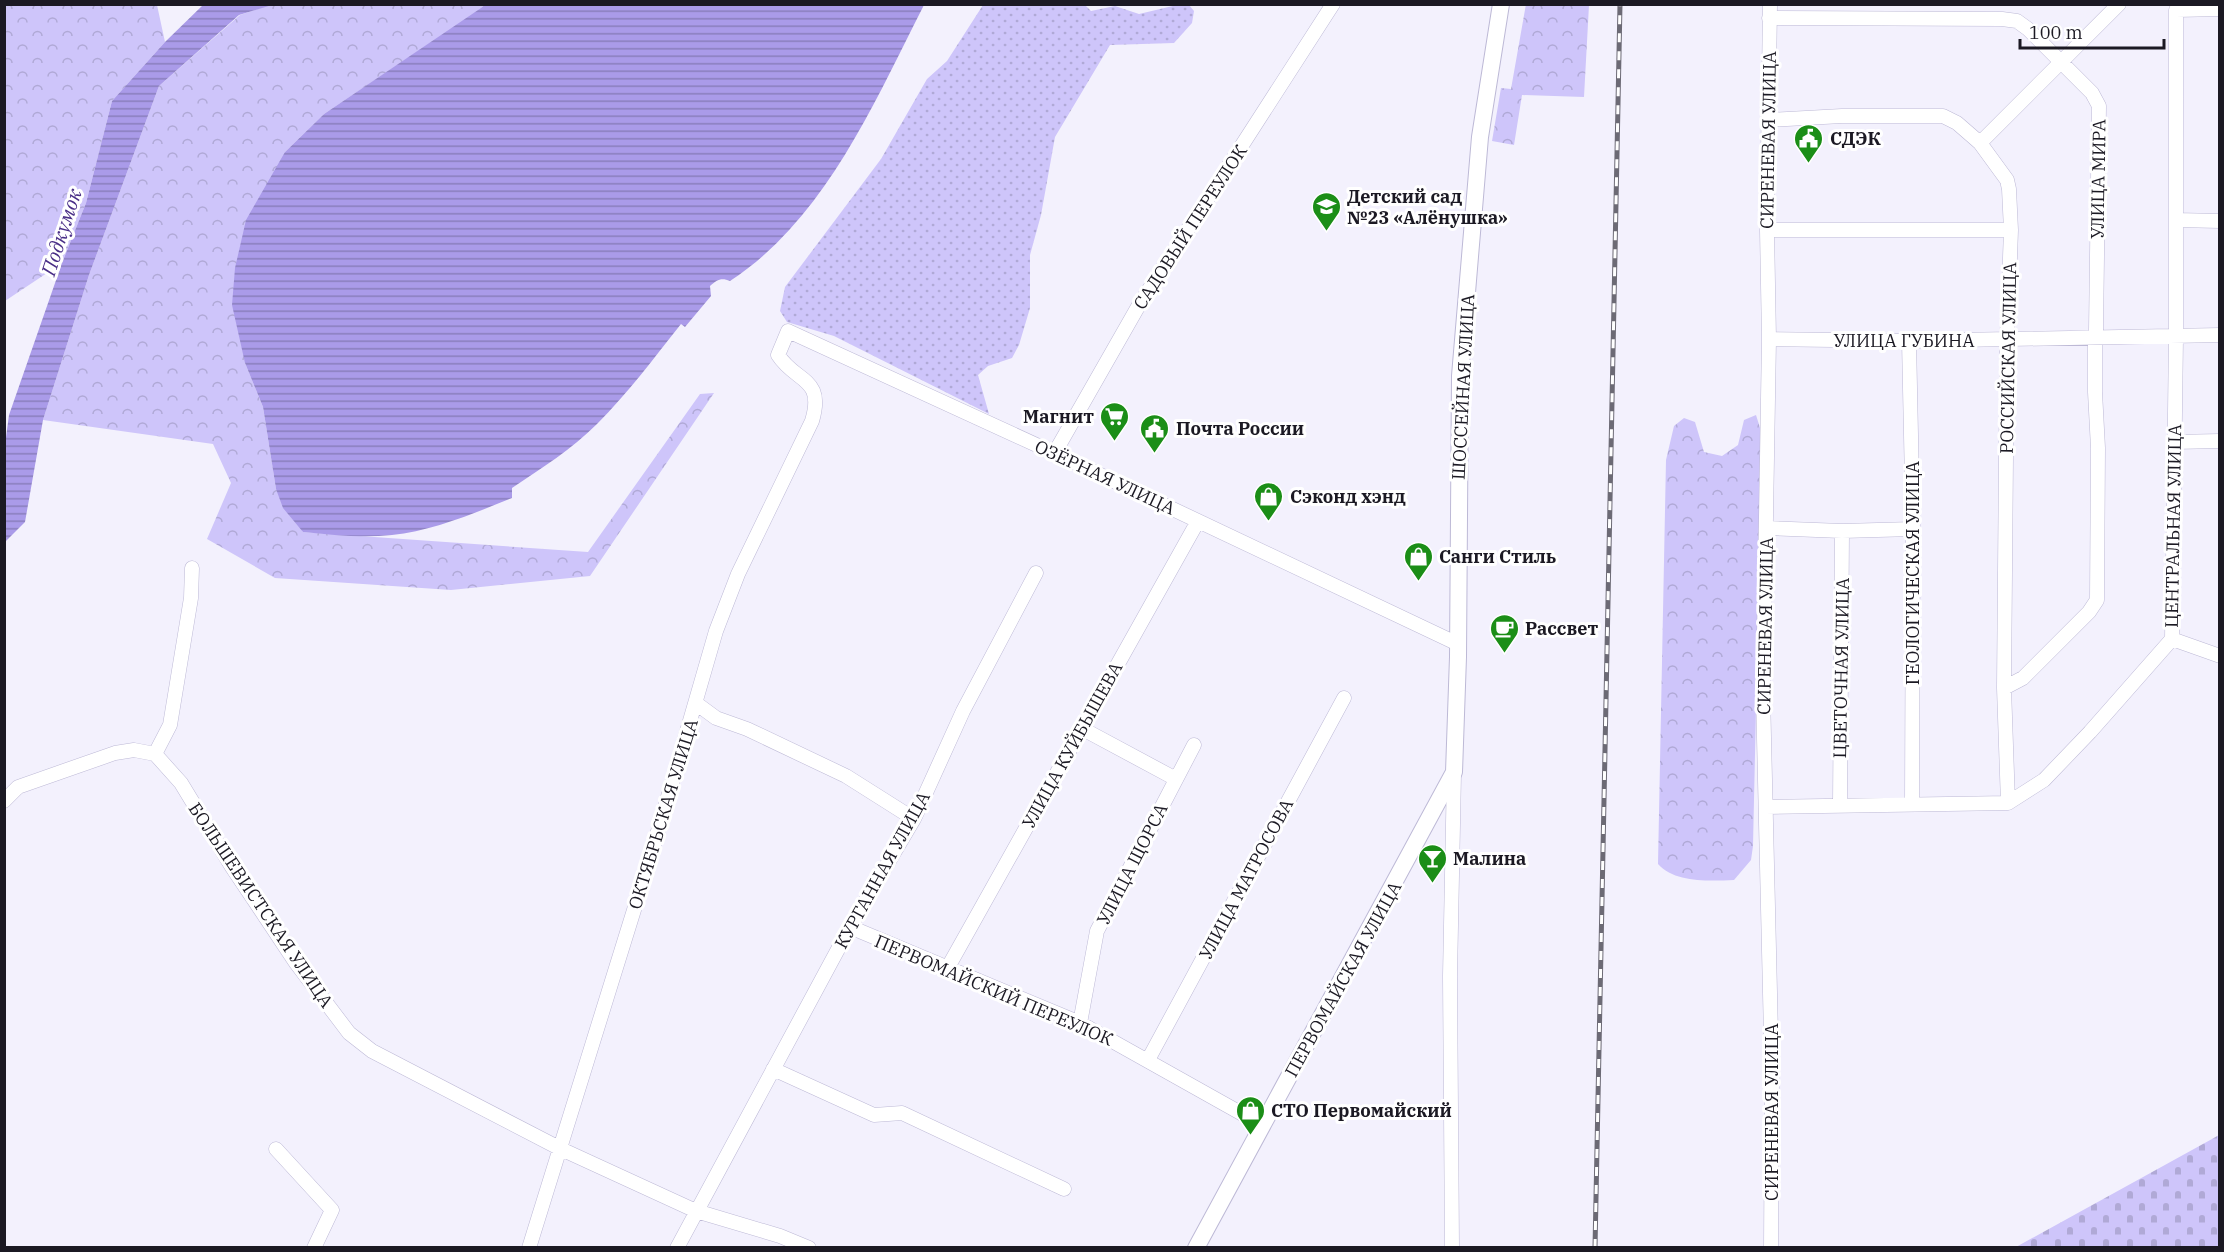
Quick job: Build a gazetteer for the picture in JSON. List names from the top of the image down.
{
  "streets": {
    "main road": ["ШОССЕЙНАЯ УЛИЦА", "ПЕРВОМАЙСКАЯ УЛИЦА"],
    "street": [
      "СИРЕНЕВАЯ УЛИЦА",
      "УЛИЦА МИРА",
      "САДОВЫЙ ПЕРЕУЛОК",
      "УЛИЦА ГУБИНА",
      "РОССИЙСКАЯ УЛИЦА",
      "ОЗЁРНАЯ УЛИЦА",
      "ЦЕНТРАЛЬНАЯ УЛИЦА",
      "ГЕОЛОГИЧЕСКАЯ УЛИЦА",
      "ЦВЕТОЧНАЯ УЛИЦА",
      "УЛИЦА КУЙБЫШЕВА",
      "ОКТЯБРЬСКАЯ УЛИЦА",
      "УЛИЦА ЩОРСА",
      "КУРГАННАЯ УЛИЦА",
      "УЛИЦА МАТРОСОВА",
      "БОЛЬШЕВИСТСКАЯ УЛИЦА",
      "ПЕРВОМАЙСКИЙ ПЕРЕУЛОК"
    ]
  },
  "crossings": [
    ["СИРЕНЕВАЯ УЛИЦА", "УЛИЦА МИРА"],
    ["СИРЕНЕВАЯ УЛИЦА", "УЛИЦА ГУБИНА"],
    ["СИРЕНЕВАЯ УЛИЦА", "РОССИЙСКАЯ УЛИЦА"],
    ["УЛИЦА МИРА", "УЛИЦА ГУБИНА"],
    ["УЛИЦА МИРА", "РОССИЙСКАЯ УЛИЦА"],
    ["САДОВЫЙ ПЕРЕУЛОК", "ОЗЁРНАЯ УЛИЦА"],
    ["УЛИЦА ГУБИНА", "РОССИЙСКАЯ УЛИЦА"],
    ["УЛИЦА ГУБИНА", "ЦЕНТРАЛЬНАЯ УЛИЦА"],
    ["УЛИЦА ГУБИНА", "ГЕОЛОГИЧЕСКАЯ УЛИЦА"],
    ["РОССИЙСКАЯ УЛИЦА", "ЦЕНТРАЛЬНАЯ УЛИЦА"],
    ["ШОССЕЙНАЯ УЛИЦА", "ОЗЁРНАЯ УЛИЦА"],
    ["ШОССЕЙНАЯ УЛИЦА", "ПЕРВОМАЙСКАЯ УЛИЦА"],
    ["ОЗЁРНАЯ УЛИЦА", "УЛИЦА КУЙБЫШЕВА"],
    ["ОЗЁРНАЯ УЛИЦА", "ОКТЯБРЬСКАЯ УЛИЦА"],
    ["УЛИЦА КУЙБЫШЕВА", "ПЕРВОМАЙСКИЙ ПЕРЕУЛОК"],
    ["ОКТЯБРЬСКАЯ УЛИЦА", "БОЛЬШЕВИСТСКАЯ УЛИЦА"],
    ["УЛИЦА ЩОРСА", "ПЕРВОМАЙСКИЙ ПЕРЕУЛОК"],
    ["КУРГАННАЯ УЛИЦА", "БОЛЬШЕВИСТСКАЯ УЛИЦА"],
    ["КУРГАННАЯ УЛИЦА", "ПЕРВОМАЙСКИЙ ПЕРЕУЛОК"],
    ["УЛИЦА МАТРОСОВА", "ПЕРВОМАЙСКИЙ ПЕРЕУЛОК"],
    ["ПЕРВОМАЙСКАЯ УЛИЦА", "ПЕРВОМАЙСКИЙ ПЕРЕУЛОК"]
  ],
  "water": ["Подкумок"],
  "places": {
    "public building": ["СДЭК", "Почта России"],
    "school or university": ["Детский сад №23 «Алёнушка»"],
    "supermarket": ["Магнит"],
    "shop": ["Сэконд хэнд", "Санги Стиль", "СТО Первомайский"],
    "cafe": ["Рассвет"],
    "bar": ["Малина"]
  },
  "scale_bar": "100 m"
}
